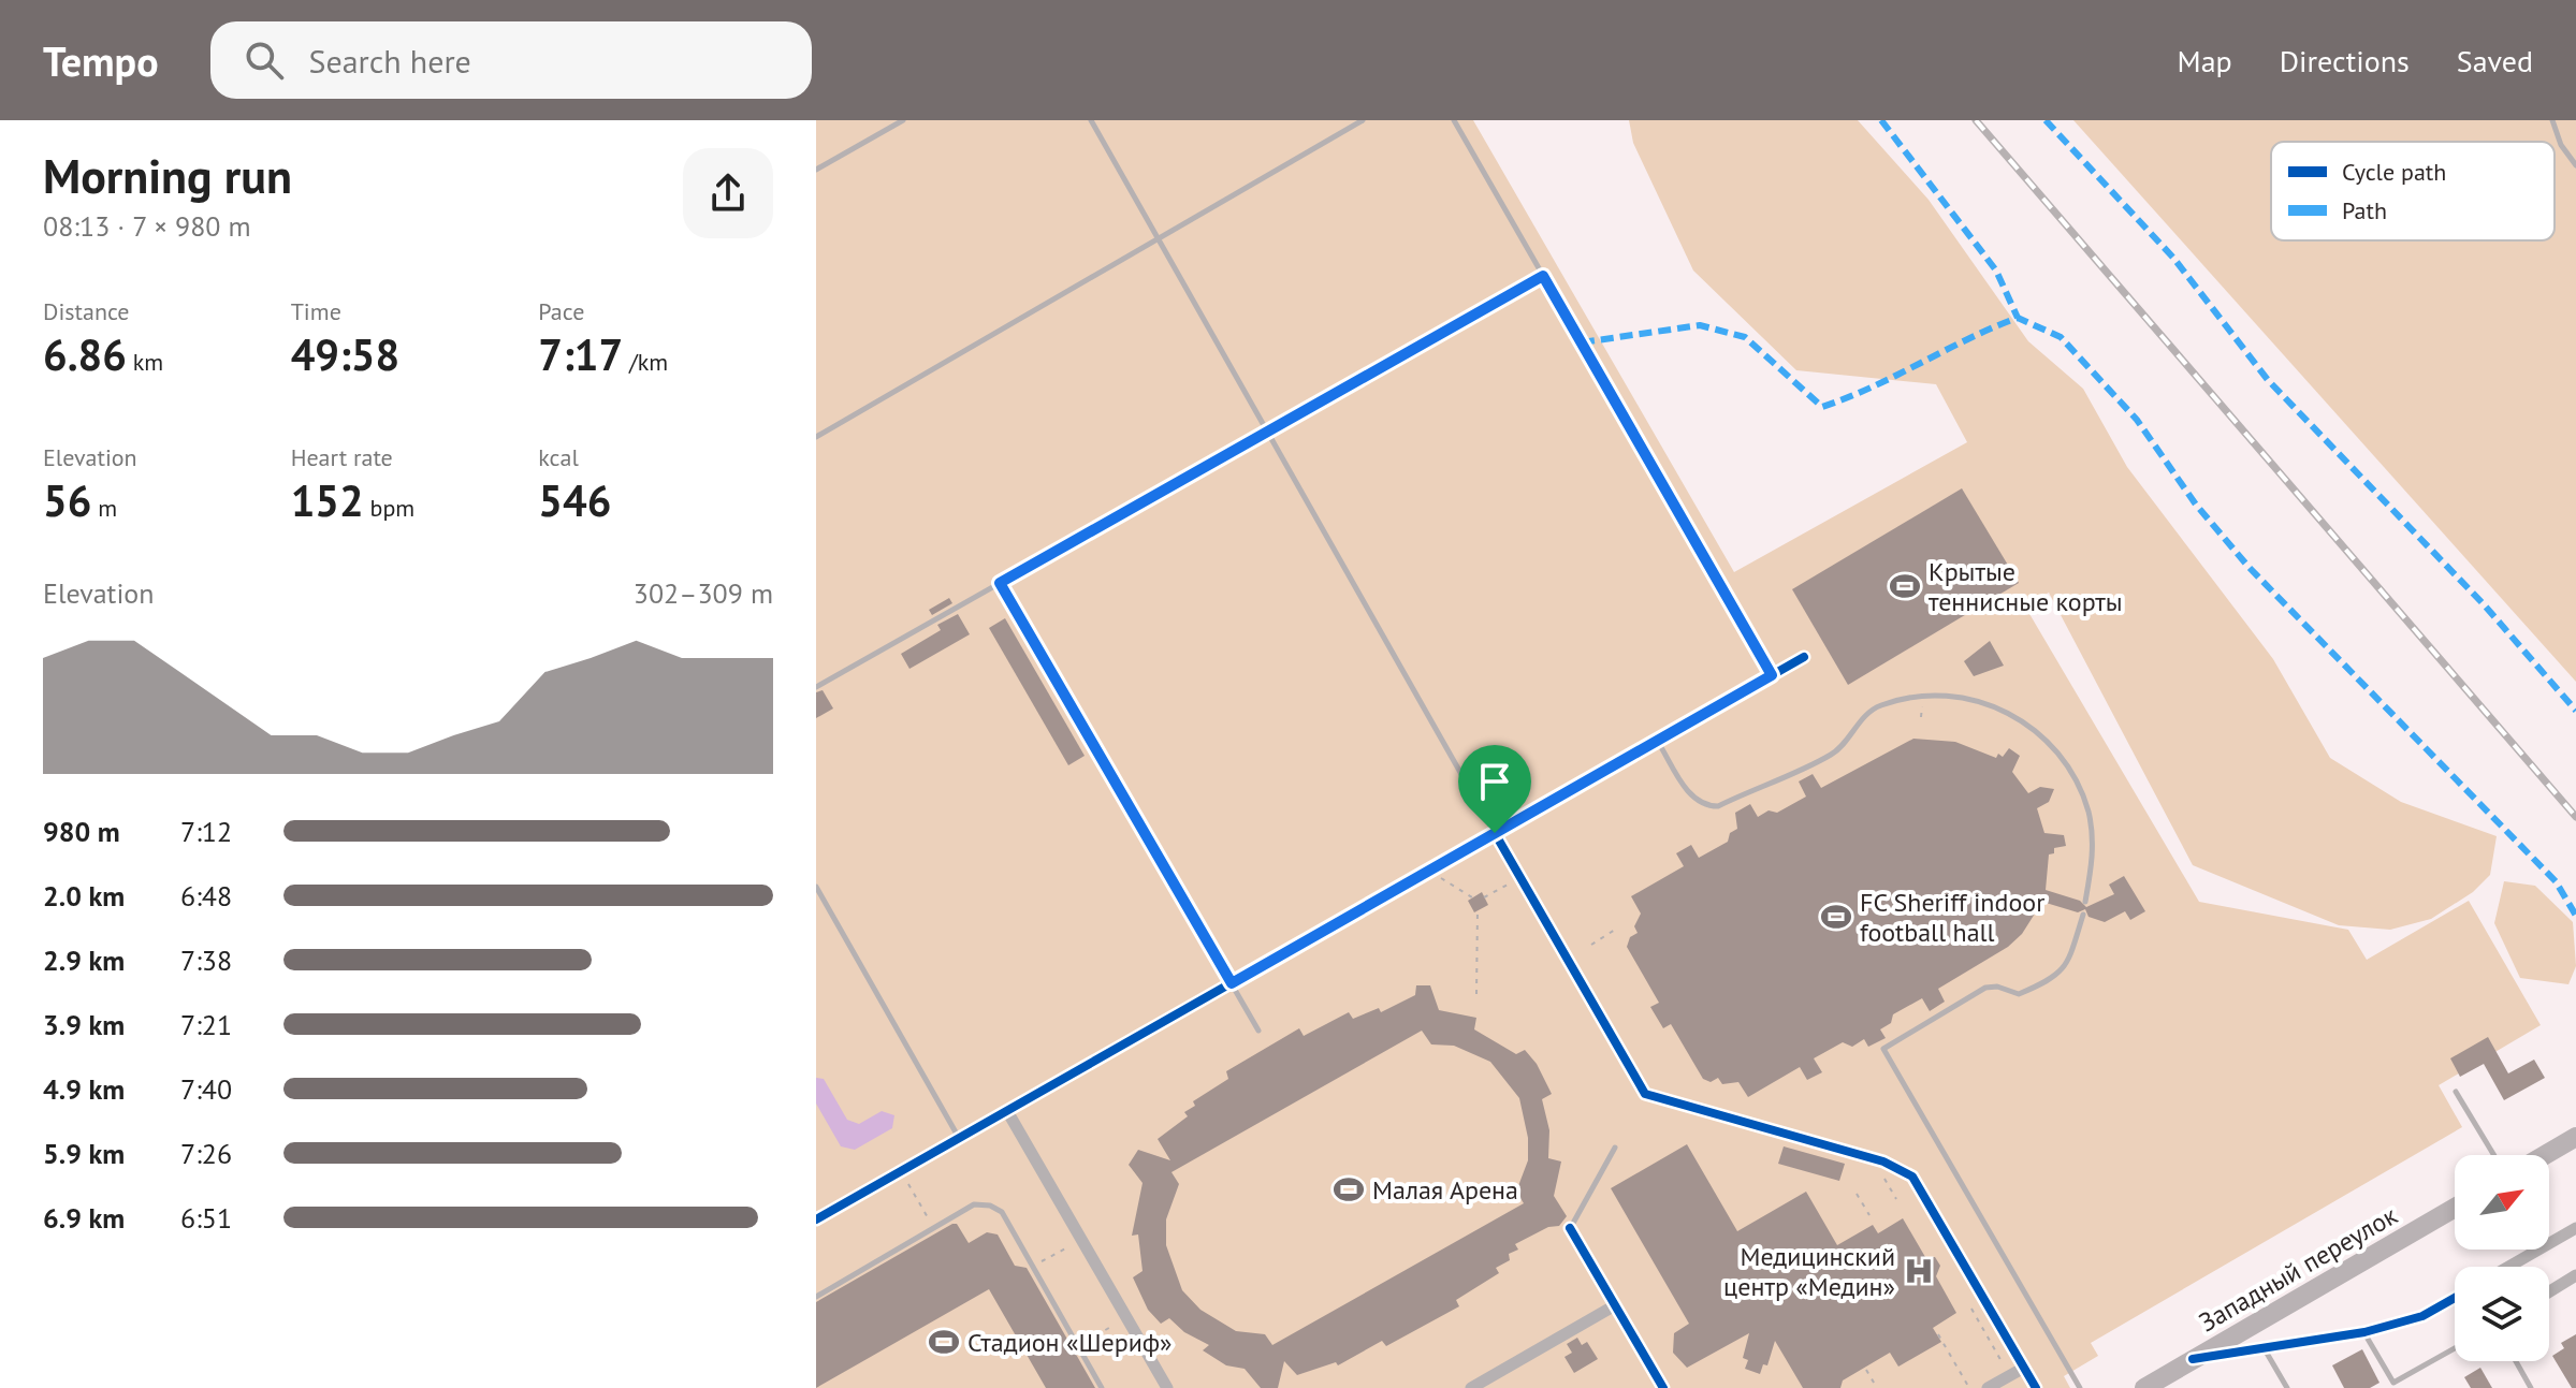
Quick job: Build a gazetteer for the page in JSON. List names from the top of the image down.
{
  "streets": {
    "main road": ["Западный переулок"]
  },
  "places": {
    "sports": [
      "Крытые теннисные корты",
      "FC Sheriff indoor football hall",
      "Малая Арена",
      "Стадион «Шериф»"
    ],
    "hospital": ["Медицинский центр «Медин»"]
  },
  "legend": ["Cycle path", "Path"],
  "north": "top right",
  "page": {
    "header": "Tempo",
    "search": "Search here",
    "nav": ["Map", "Directions", "Saved"],
    "heading": ["Morning run", "08:13 · 7 × 980 m"],
    "stats": [
      ["Distance", "6.86 km"],
      ["Time", "49:58"],
      ["Pace", "7:17 /km"],
      ["Elevation", "56 m"],
      ["Heart rate", "152 bpm"],
      ["kcal", "546"]
    ],
    "chart": ["Elevation", "302–309 m"],
    "list": [
      {
        "name": "980 m",
        "note": "7:12"
      },
      {
        "name": "2.0 km",
        "note": "6:48"
      },
      {
        "name": "2.9 km",
        "note": "7:38"
      },
      {
        "name": "3.9 km",
        "note": "7:21"
      },
      {
        "name": "4.9 km",
        "note": "7:40"
      },
      {
        "name": "5.9 km",
        "note": "7:26"
      },
      {
        "name": "6.9 km",
        "note": "6:51"
      }
    ]
  }
}
